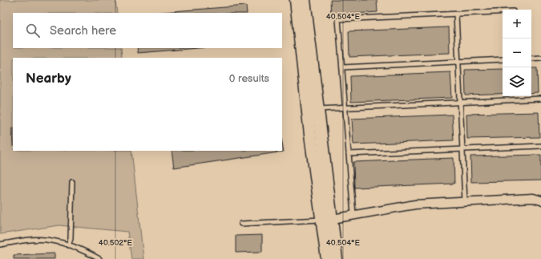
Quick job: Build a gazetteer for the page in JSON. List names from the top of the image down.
{
  "page": {
    "map_buttons": ["+", "−"],
    "search": "Search here",
    "heading": ["Nearby", "0 results"]
  },
  "coordinates": ["40.504°E", "40.502°E"]
}
